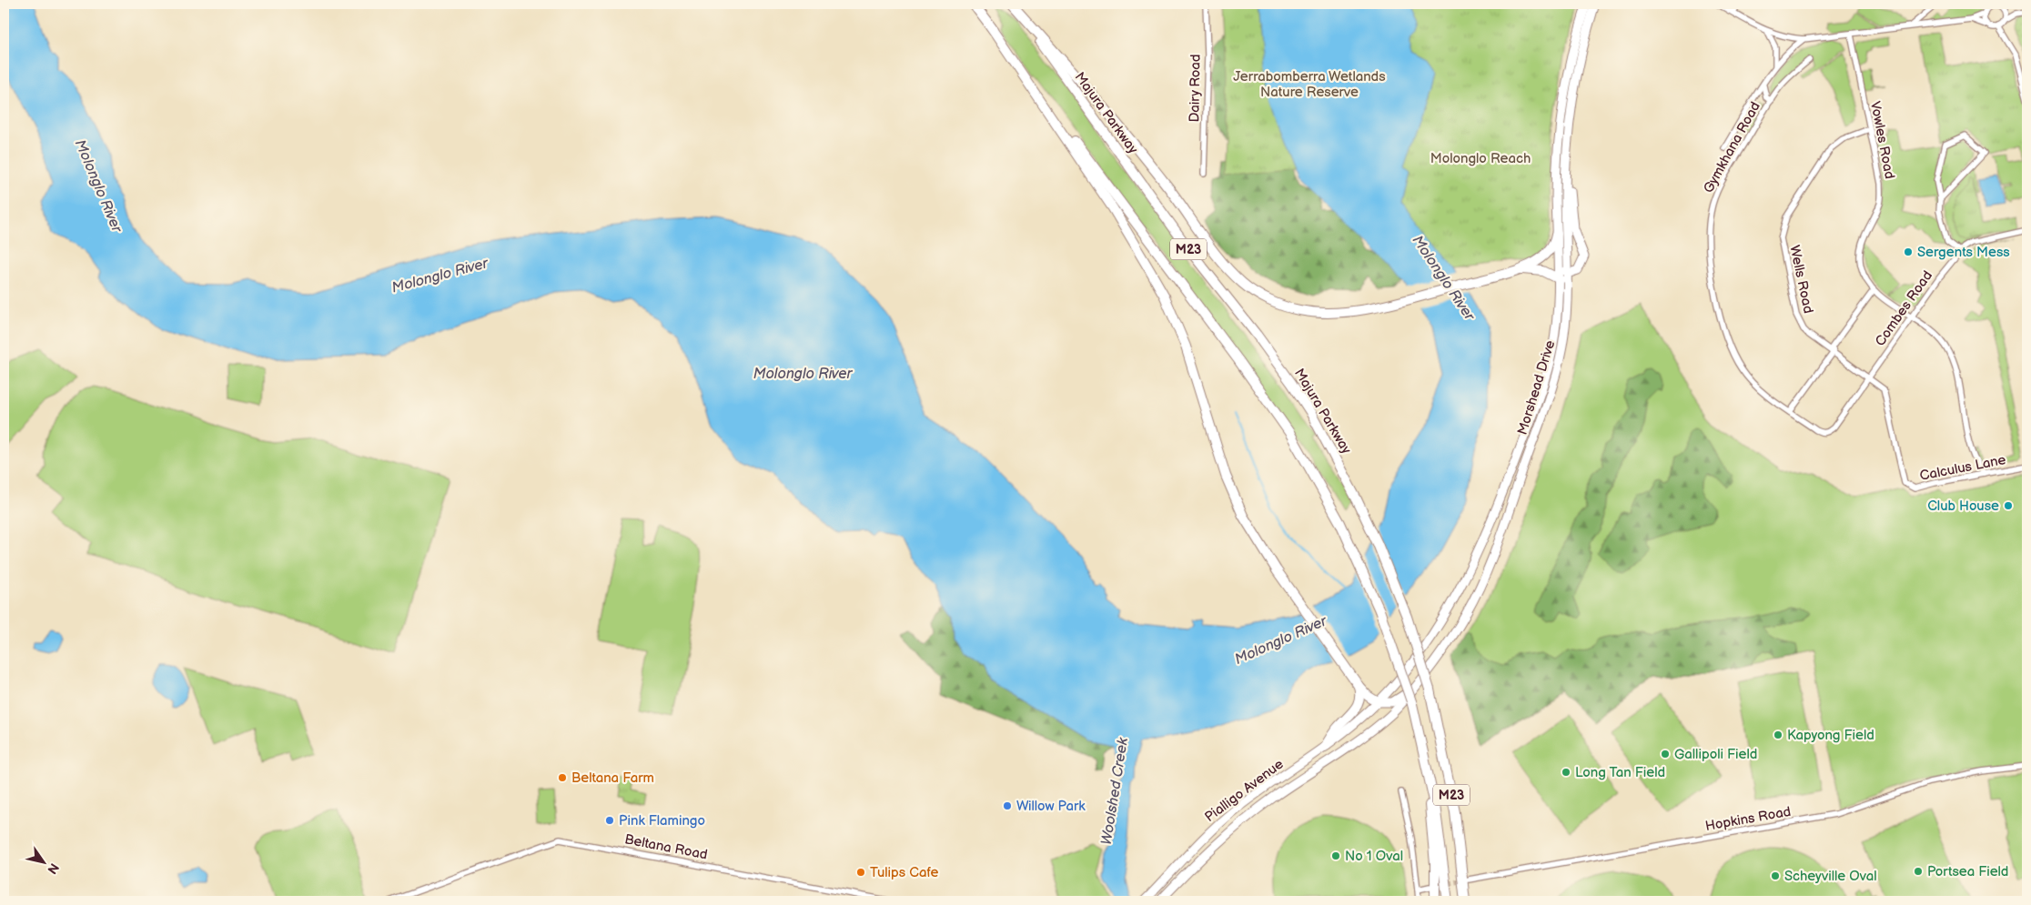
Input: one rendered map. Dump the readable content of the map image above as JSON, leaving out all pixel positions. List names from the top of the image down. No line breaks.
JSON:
{"streets":{"highway":["Majura Parkway","M23"],"main road":["Morshead Drive","Pialligo Avenue"],"street":["Dairy Road","Vowles Road","Gymkhana Road","Wells Road","Combes Road","Calculus Lane","Hopkins Road","Beltana Road"]},"crossings":[["Vowles Road","Wells Road"],["Vowles Road","Combes Road"],["Vowles Road","Calculus Lane"],["Gymkhana Road","Combes Road"],["Wells Road","Combes Road"],["Wells Road","Calculus Lane"],["Morshead Drive","Pialligo Avenue"]],"water":["Molonglo River","Woolshed Creek"],"parks":["Jerrabomberra Wetlands Nature Reserve","Molonglo Reach"],"places":["Sergents Mess","Club House","Kapyong Field","Gallipoli Field","Long Tan Field","Beltana Farm","Willow Park","Pink Flamingo","No 1 Oval","Portsea Field","Tulips Cafe","Scheyville Oval"],"north":"bottom right"}
